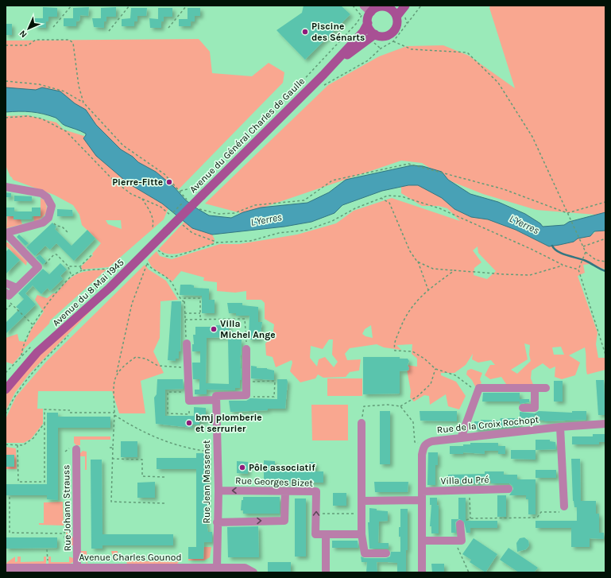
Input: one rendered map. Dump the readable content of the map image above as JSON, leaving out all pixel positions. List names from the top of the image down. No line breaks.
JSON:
{"streets":{"main road":["Avenue du Général Charles de Gaulle","Avenue du 8 Mai 1945"],"street":["Rue de la Croix Rochopt","Villa du Pré","Rue Jean Massenet","Rue Georges Bizet","Rue Johann Strauss","Avenue Charles Gounod"]},"crossings":[["Avenue du Général Charles de Gaulle","Avenue du 8 Mai 1945"],["Rue Jean Massenet","Rue Georges Bizet"],["Rue Jean Massenet","Avenue Charles Gounod"],["Rue Johann Strauss","Avenue Charles Gounod"]],"water":["L'Yerres"],"places":["Piscine des Sénarts","Pierre-Fitte","Villa Michel Ange","bmj plomberie et serrurier","Pôle associatif"],"north":"bottom left"}
